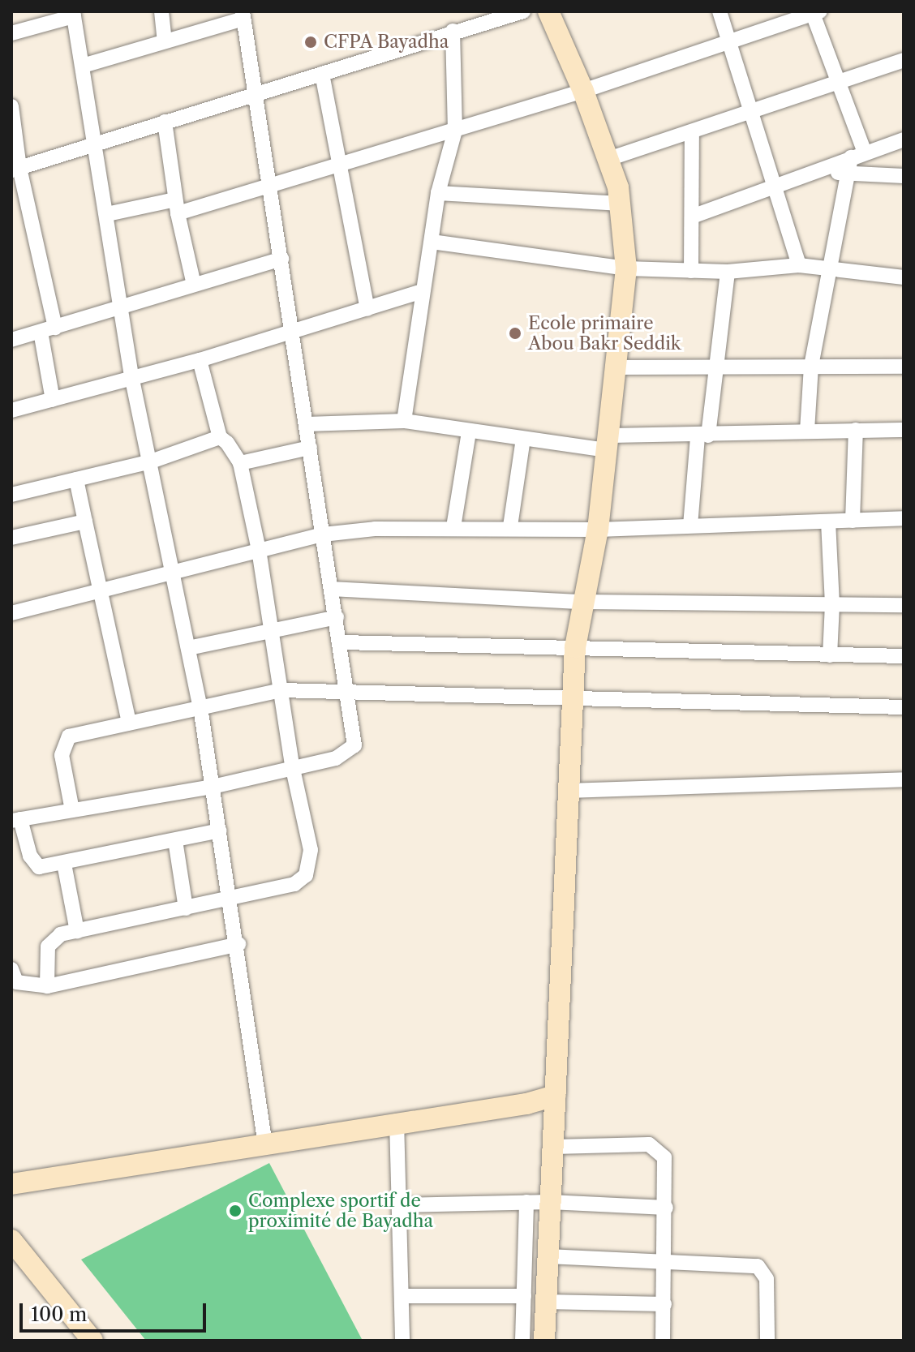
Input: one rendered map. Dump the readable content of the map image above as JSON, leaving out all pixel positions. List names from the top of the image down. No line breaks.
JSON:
{"places":["CFPA Bayadha","Ecole primaire Abou Bakr Seddik","Complexe sportif de proximité de Bayadha"],"scale_bar":"100 m"}
